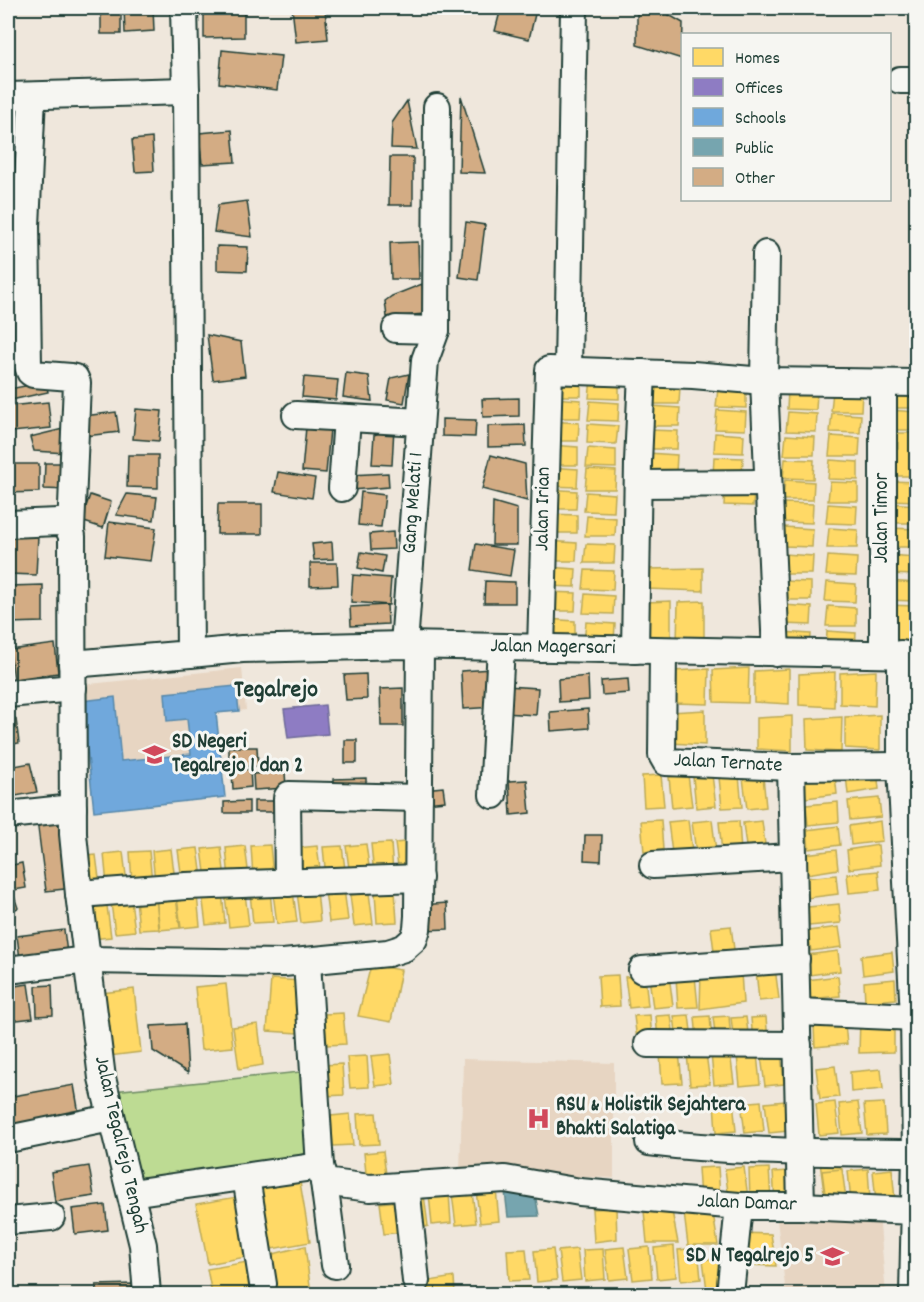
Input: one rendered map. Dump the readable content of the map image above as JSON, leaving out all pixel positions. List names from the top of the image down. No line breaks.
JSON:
{"streets":{"street":["Gang Melati 1","Jalan Irian","Jalan Timor","Jalan Magersari","Jalan Ternate","Jalan Tegalrejo Tengah","Jalan Damar"]},"crossings":[["Gang Melati 1","Jalan Magersari"],["Gang Melati 1","Jalan Tegalrejo Tengah"],["Jalan Irian","Jalan Magersari"],["Jalan Timor","Jalan Magersari"],["Jalan Timor","Jalan Ternate"],["Jalan Timor","Jalan Damar"],["Jalan Magersari","Jalan Ternate"],["Jalan Magersari","Jalan Tegalrejo Tengah"],["Jalan Tegalrejo Tengah","Jalan Damar"]],"districts":["Tegalrejo"],"places":{"school or university":["SD Negeri Tegalrejo 1 dan 2","SD N Tegalrejo 5"],"hospital":["RSU & Holistik Sejahtera Bhakti Salatiga"]},"legend":["Homes","Offices","Schools","Public","Other"]}
